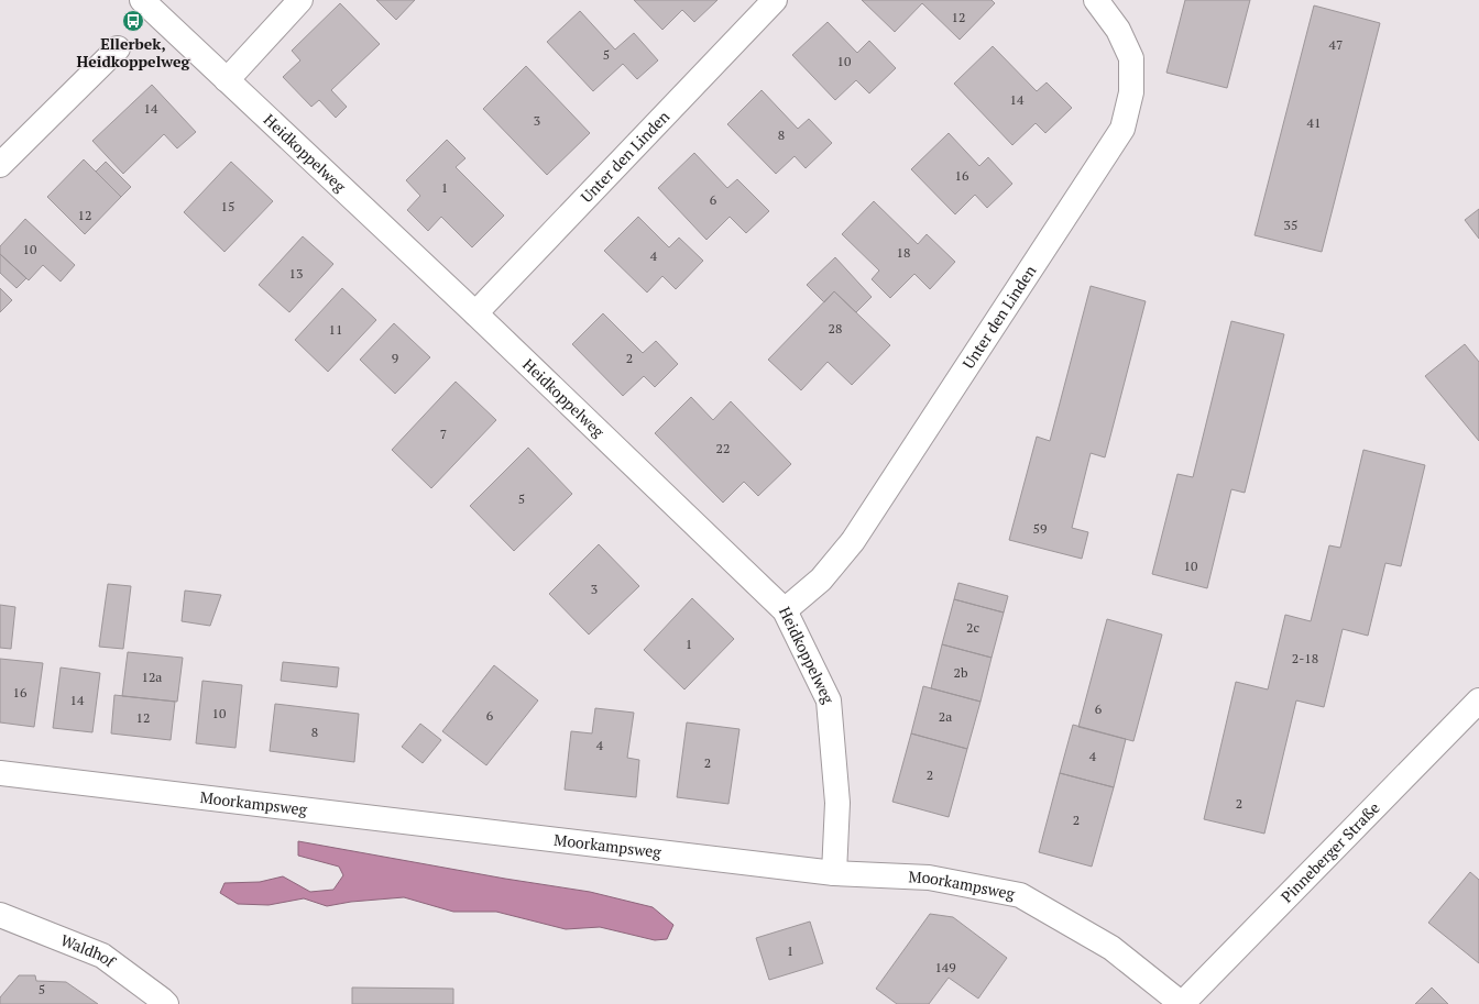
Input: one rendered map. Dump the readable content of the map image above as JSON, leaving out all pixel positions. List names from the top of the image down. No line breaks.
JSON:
{"streets":{"street":["Heidkoppelweg","Unter den Linden","Moorkampsweg","Pinneberger Straße","Waldhof"]},"crossings":[["Heidkoppelweg","Unter den Linden"],["Heidkoppelweg","Moorkampsweg"],["Moorkampsweg","Pinneberger Straße"]],"places":{"bus stop":["Ellerbek, Heidkoppelweg"]},"house_numbers":["12","47","5","10","14","14","3","41","8","16","1","6","15","12","35","10","18","4","13","28","11","9","2","7","22","5","59","10","3","2c","1","2-18","2b","12a","16","14","6","10","6","2a","12","8","4","4","2","2","2","2","1","149","5"]}
